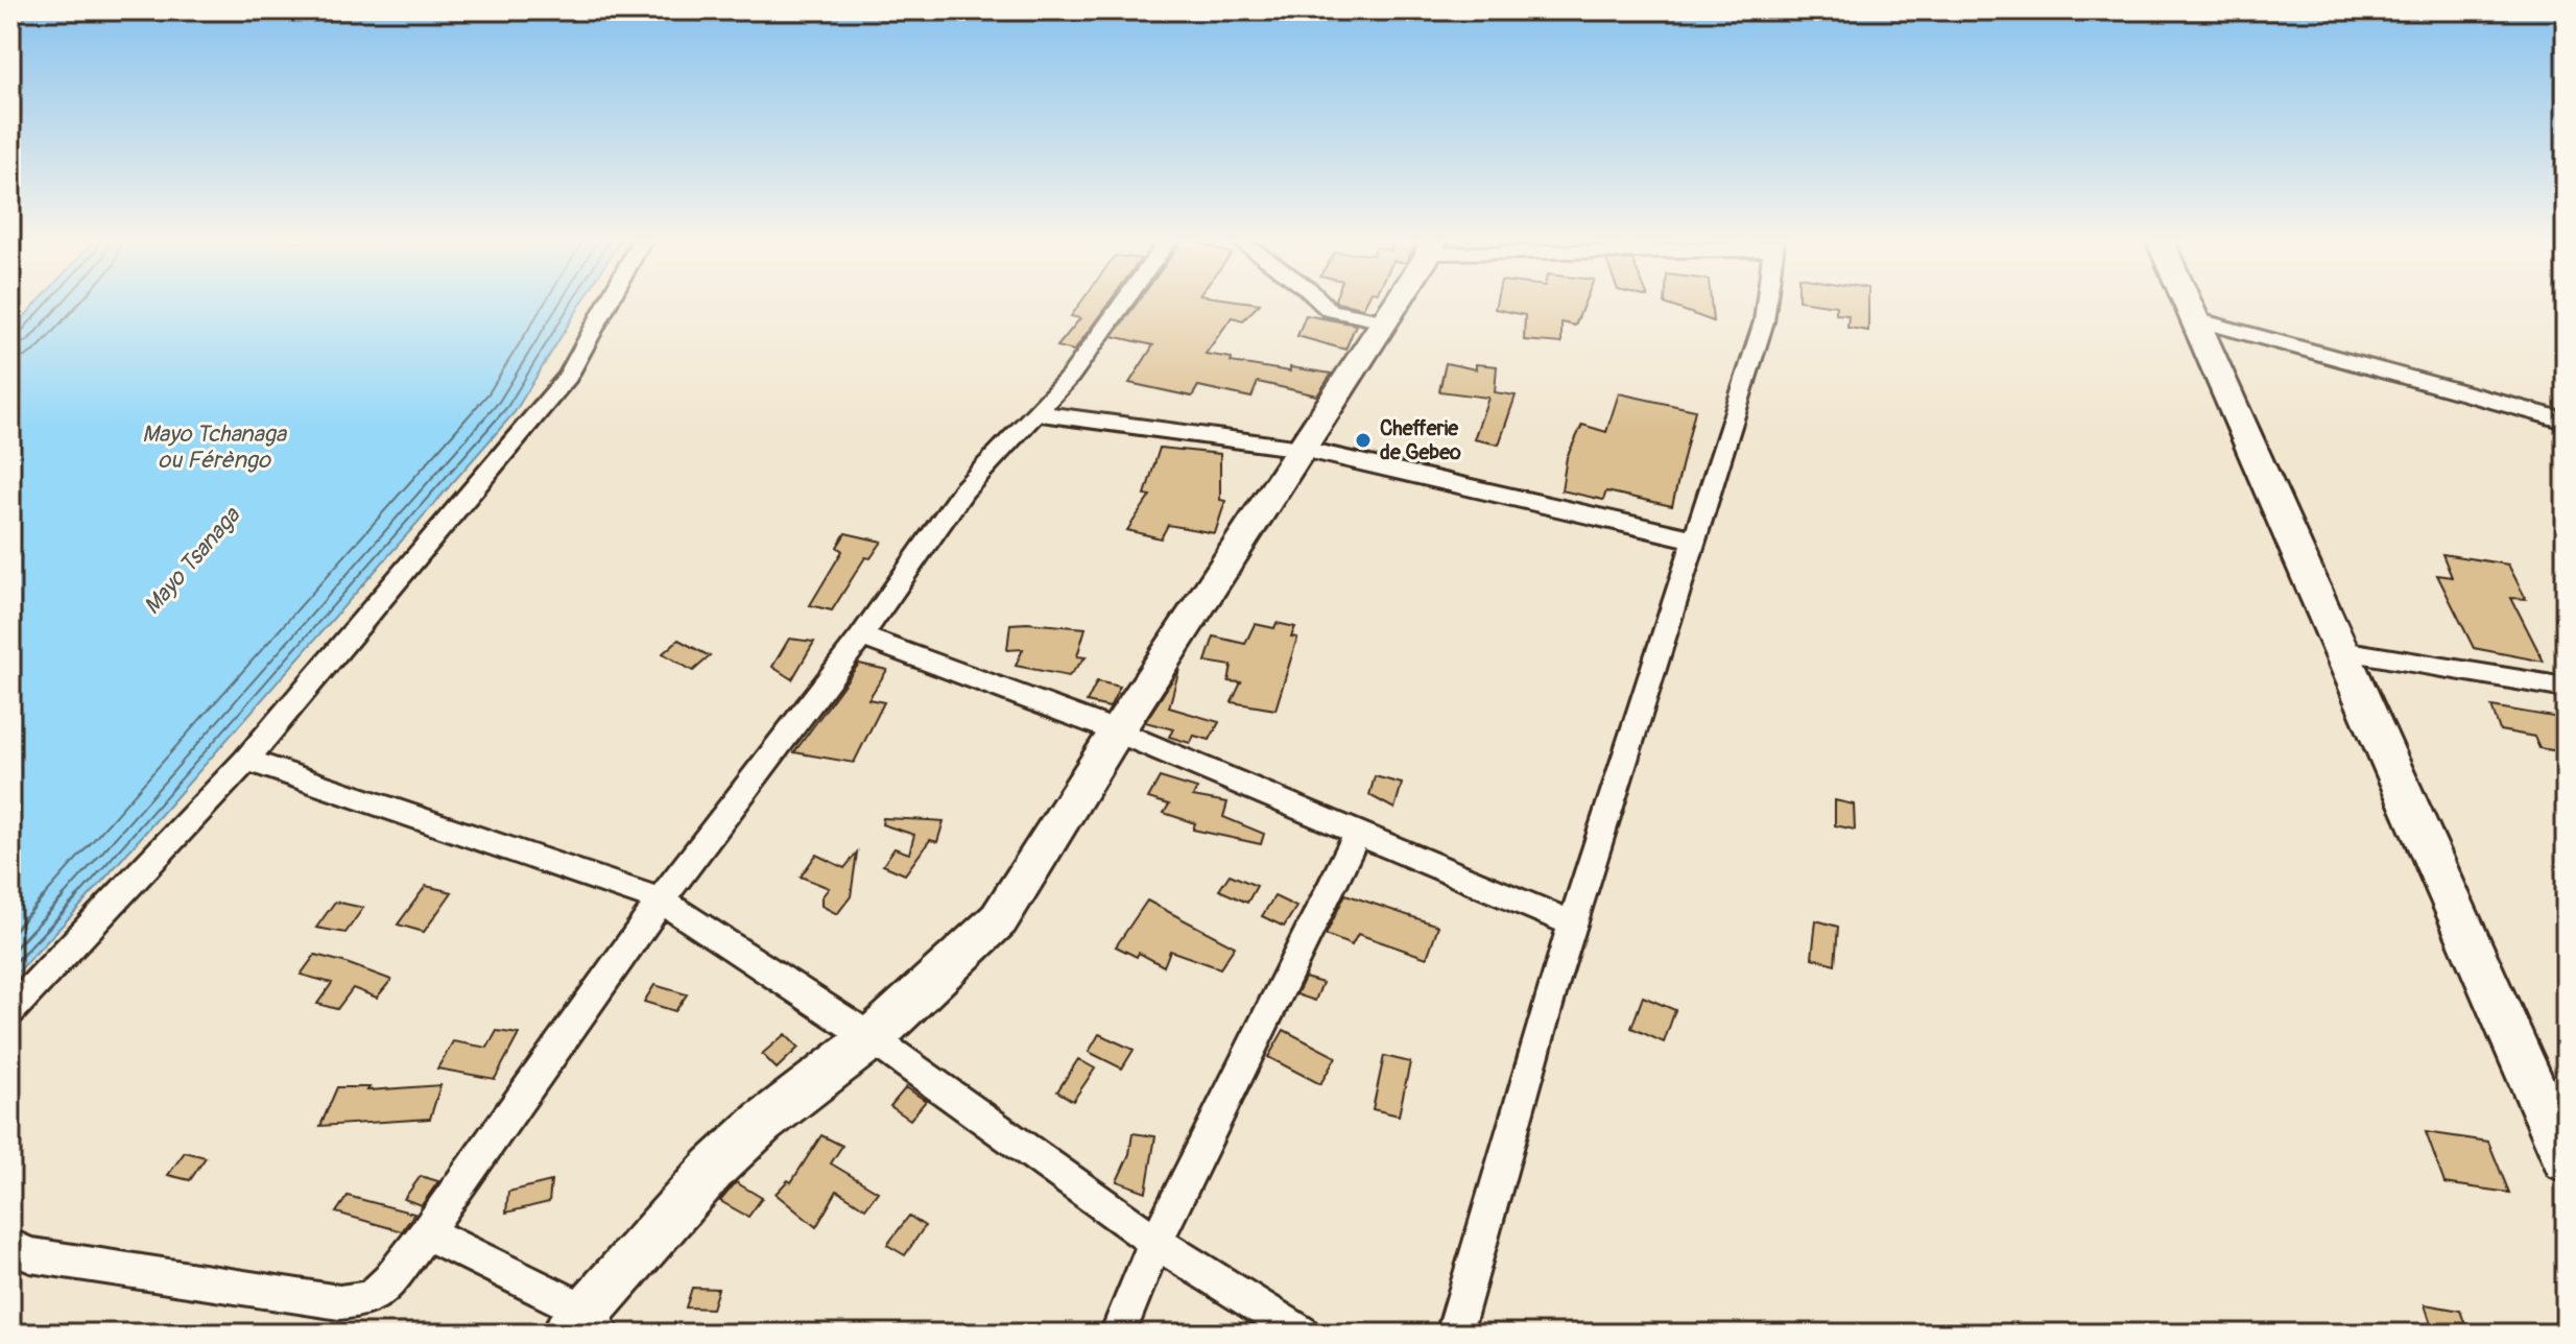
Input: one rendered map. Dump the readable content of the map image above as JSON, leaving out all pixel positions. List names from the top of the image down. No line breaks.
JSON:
{"water":["Mayo Tchanaga ou Férèngo","Mayo Tsanaga"],"places":["Chefferie de Gebeo"]}
